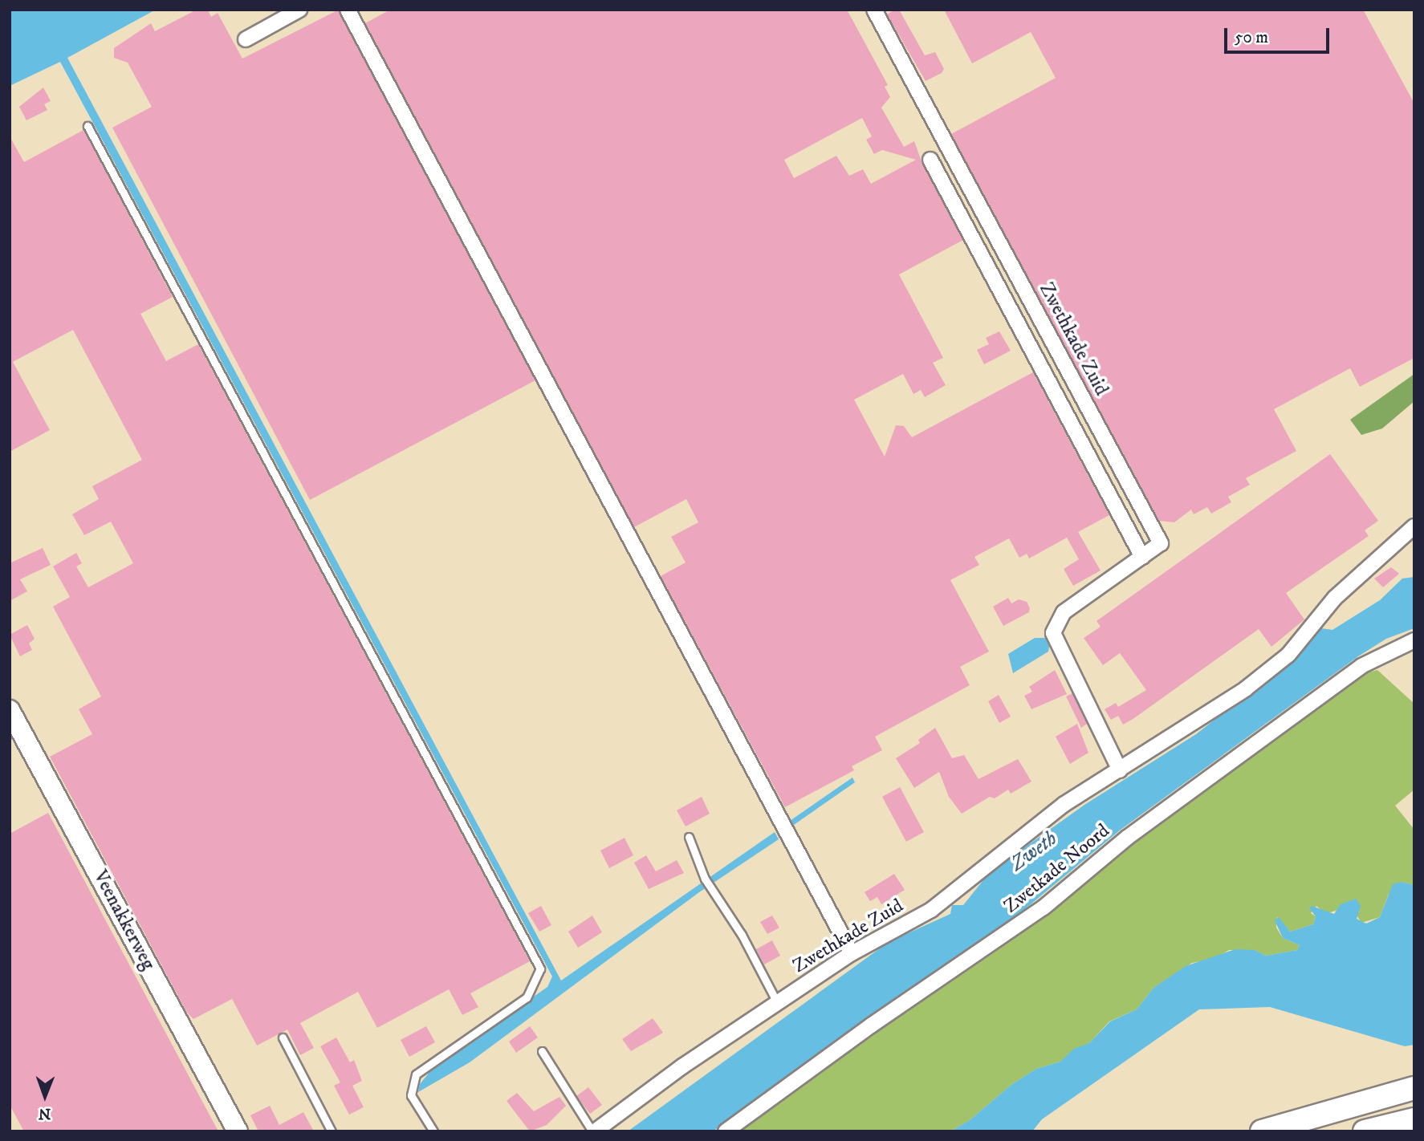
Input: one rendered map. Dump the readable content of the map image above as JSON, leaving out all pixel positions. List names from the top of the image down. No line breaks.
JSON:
{"streets":{"street":["Zwethkade Zuid","Zwetkade Noord","Veenakkerweg"]},"water":["Zweth"],"scale_bar":"50 m","north":"bottom"}
